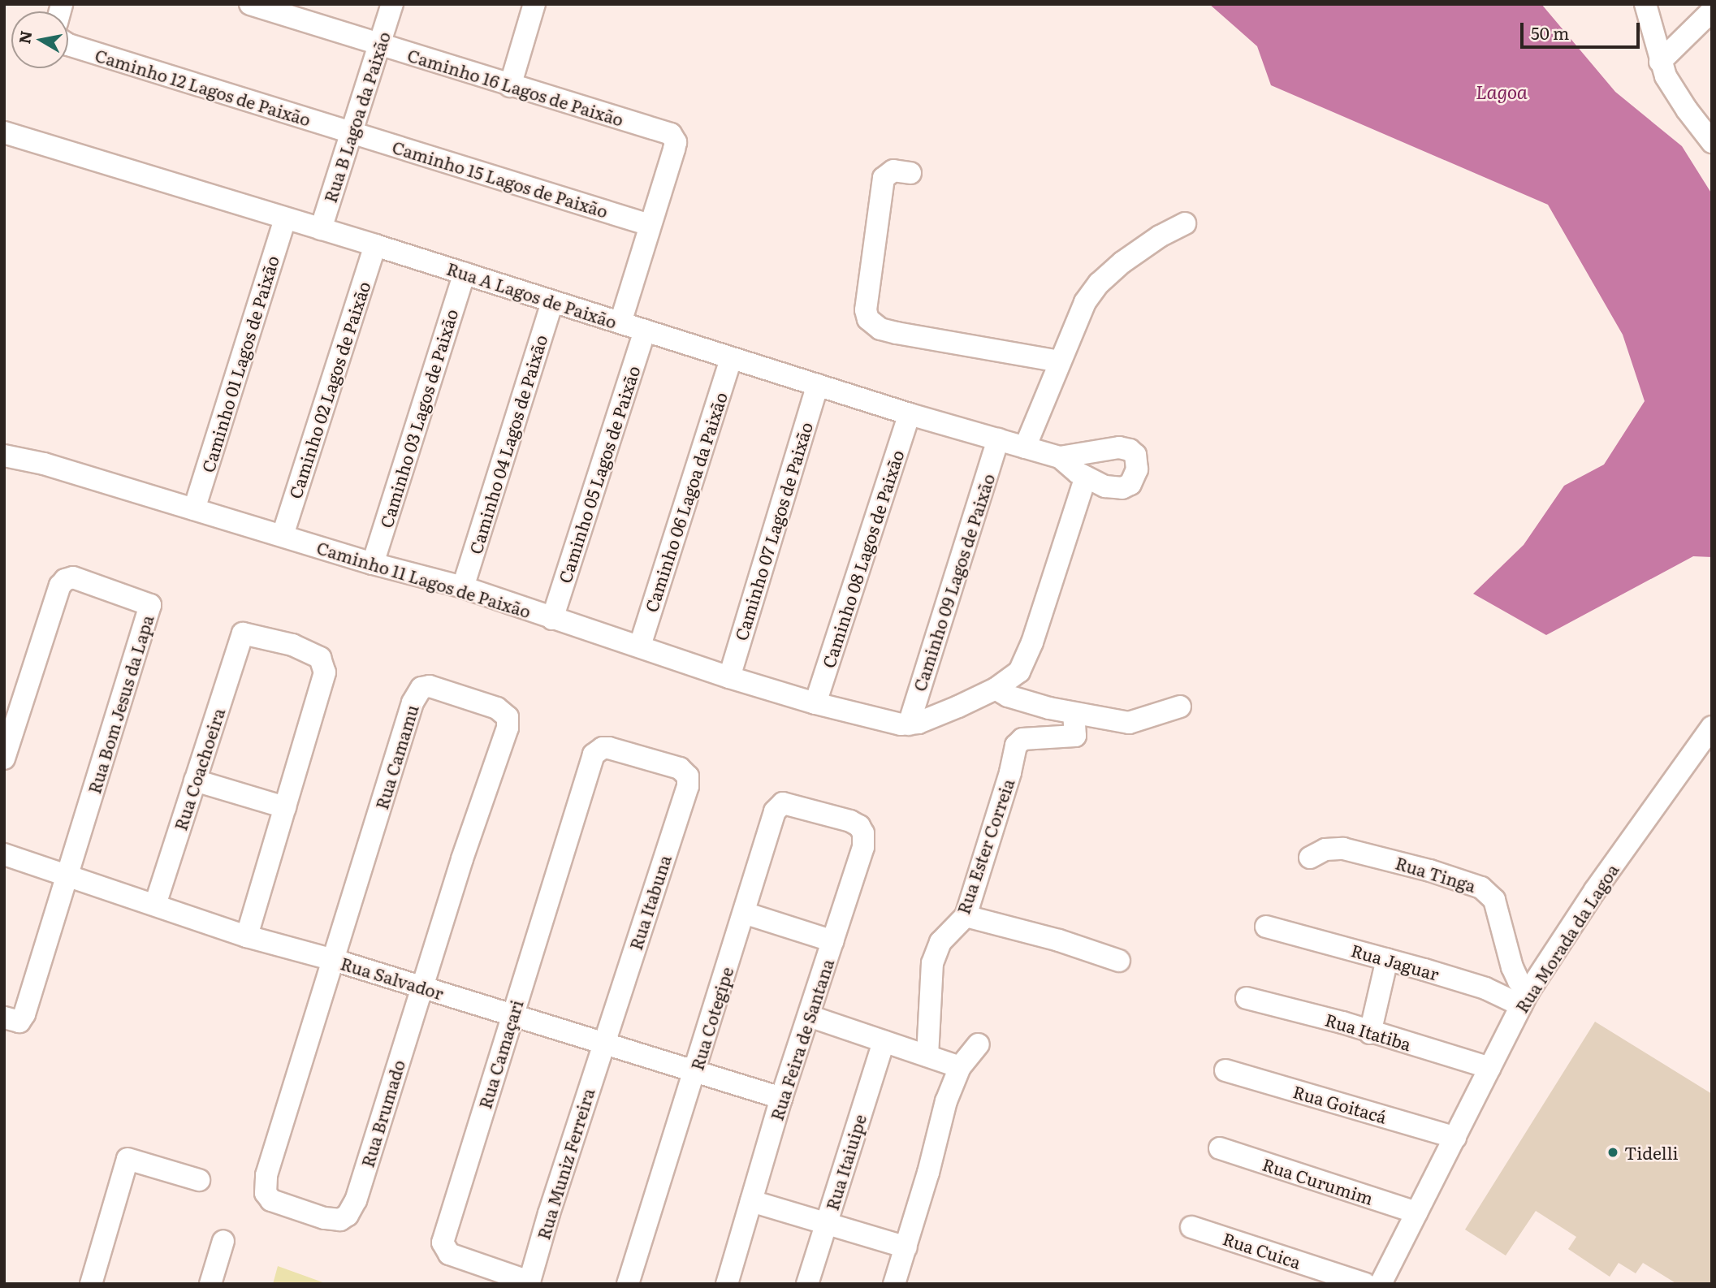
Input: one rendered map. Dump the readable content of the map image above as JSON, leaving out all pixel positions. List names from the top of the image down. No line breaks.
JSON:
{"streets":{"street":["Caminho 12 Lagos de Paixão","Caminho 16 Lagos de Paixão","Rua B Lagoa da Paixão","Caminho 15 Lagos de Paixão","Rua A Lagos de Paixão","Caminho 01 Lagos de Paixão","Caminho 02 Lagos de Paixão","Caminho 03 Lagos de Paixão","Caminho 04 Lagos de Paixão","Caminho 05 Lagos de Paixão","Caminho 06 Lagoa da Paixão","Caminho 07 Lagos de Paixão","Caminho 08 Lagos de Paixão","Caminho 11 Lagos de Paixão","Caminho 09 Lagos de Paixão","Rua Bom Jesus da Lapa","Rua Camamu","Rua Coachoeira","Rua Ester Correia","Rua Tinga","Rua Itabuna","Rua Morada da Lagoa","Rua Jaguar","Rua Salvador","Rua Cotegipe","Rua Itatiba","Rua Feira de Santana","Rua Camaçari","Rua Goitacá","Rua Brumado","Rua Itaiuipe","Rua Muniz Ferreira","Rua Curumim","Rua Cuica"]},"crossings":[["Caminho 12 Lagos de Paixão","Rua B Lagoa da Paixão"],["Caminho 12 Lagos de Paixão","Caminho 15 Lagos de Paixão"],["Caminho 16 Lagos de Paixão","Rua B Lagoa da Paixão"],["Caminho 16 Lagos de Paixão","Caminho 15 Lagos de Paixão"],["Caminho 16 Lagos de Paixão","Rua A Lagos de Paixão"],["Rua B Lagoa da Paixão","Caminho 15 Lagos de Paixão"],["Rua B Lagoa da Paixão","Rua A Lagos de Paixão"],["Rua A Lagos de Paixão","Caminho 01 Lagos de Paixão"],["Rua A Lagos de Paixão","Caminho 02 Lagos de Paixão"],["Rua A Lagos de Paixão","Caminho 03 Lagos de Paixão"],["Rua A Lagos de Paixão","Caminho 04 Lagos de Paixão"],["Rua A Lagos de Paixão","Caminho 05 Lagos de Paixão"],["Rua A Lagos de Paixão","Caminho 06 Lagoa da Paixão"],["Rua A Lagos de Paixão","Caminho 07 Lagos de Paixão"],["Rua A Lagos de Paixão","Caminho 08 Lagos de Paixão"],["Rua A Lagos de Paixão","Caminho 09 Lagos de Paixão"],["Caminho 01 Lagos de Paixão","Caminho 11 Lagos de Paixão"],["Caminho 02 Lagos de Paixão","Caminho 11 Lagos de Paixão"],["Caminho 03 Lagos de Paixão","Caminho 11 Lagos de Paixão"],["Caminho 04 Lagos de Paixão","Caminho 11 Lagos de Paixão"],["Caminho 05 Lagos de Paixão","Caminho 11 Lagos de Paixão"],["Caminho 06 Lagoa da Paixão","Caminho 11 Lagos de Paixão"],["Caminho 07 Lagos de Paixão","Caminho 11 Lagos de Paixão"],["Caminho 08 Lagos de Paixão","Caminho 11 Lagos de Paixão"],["Caminho 11 Lagos de Paixão","Caminho 09 Lagos de Paixão"],["Rua Bom Jesus da Lapa","Rua Salvador"],["Rua Camamu","Rua Salvador"],["Rua Camamu","Rua Brumado"],["Rua Coachoeira","Rua Salvador"],["Rua Tinga","Rua Morada da Lagoa"],["Rua Tinga","Rua Jaguar"],["Rua Itabuna","Rua Salvador"],["Rua Itabuna","Rua Camaçari"],["Rua Itabuna","Rua Muniz Ferreira"],["Rua Morada da Lagoa","Rua Jaguar"],["Rua Morada da Lagoa","Rua Itatiba"],["Rua Morada da Lagoa","Rua Goitacá"],["Rua Morada da Lagoa","Rua Curumim"],["Rua Salvador","Rua Cotegipe"],["Rua Salvador","Rua Feira de Santana"],["Rua Salvador","Rua Camaçari"],["Rua Salvador","Rua Brumado"],["Rua Salvador","Rua Muniz Ferreira"],["Rua Cotegipe","Rua Feira de Santana"],["Rua Camaçari","Rua Muniz Ferreira"]],"water":["Lagoa"],"places":["Tidelli"],"scale_bar":"50 m","north":"left"}
